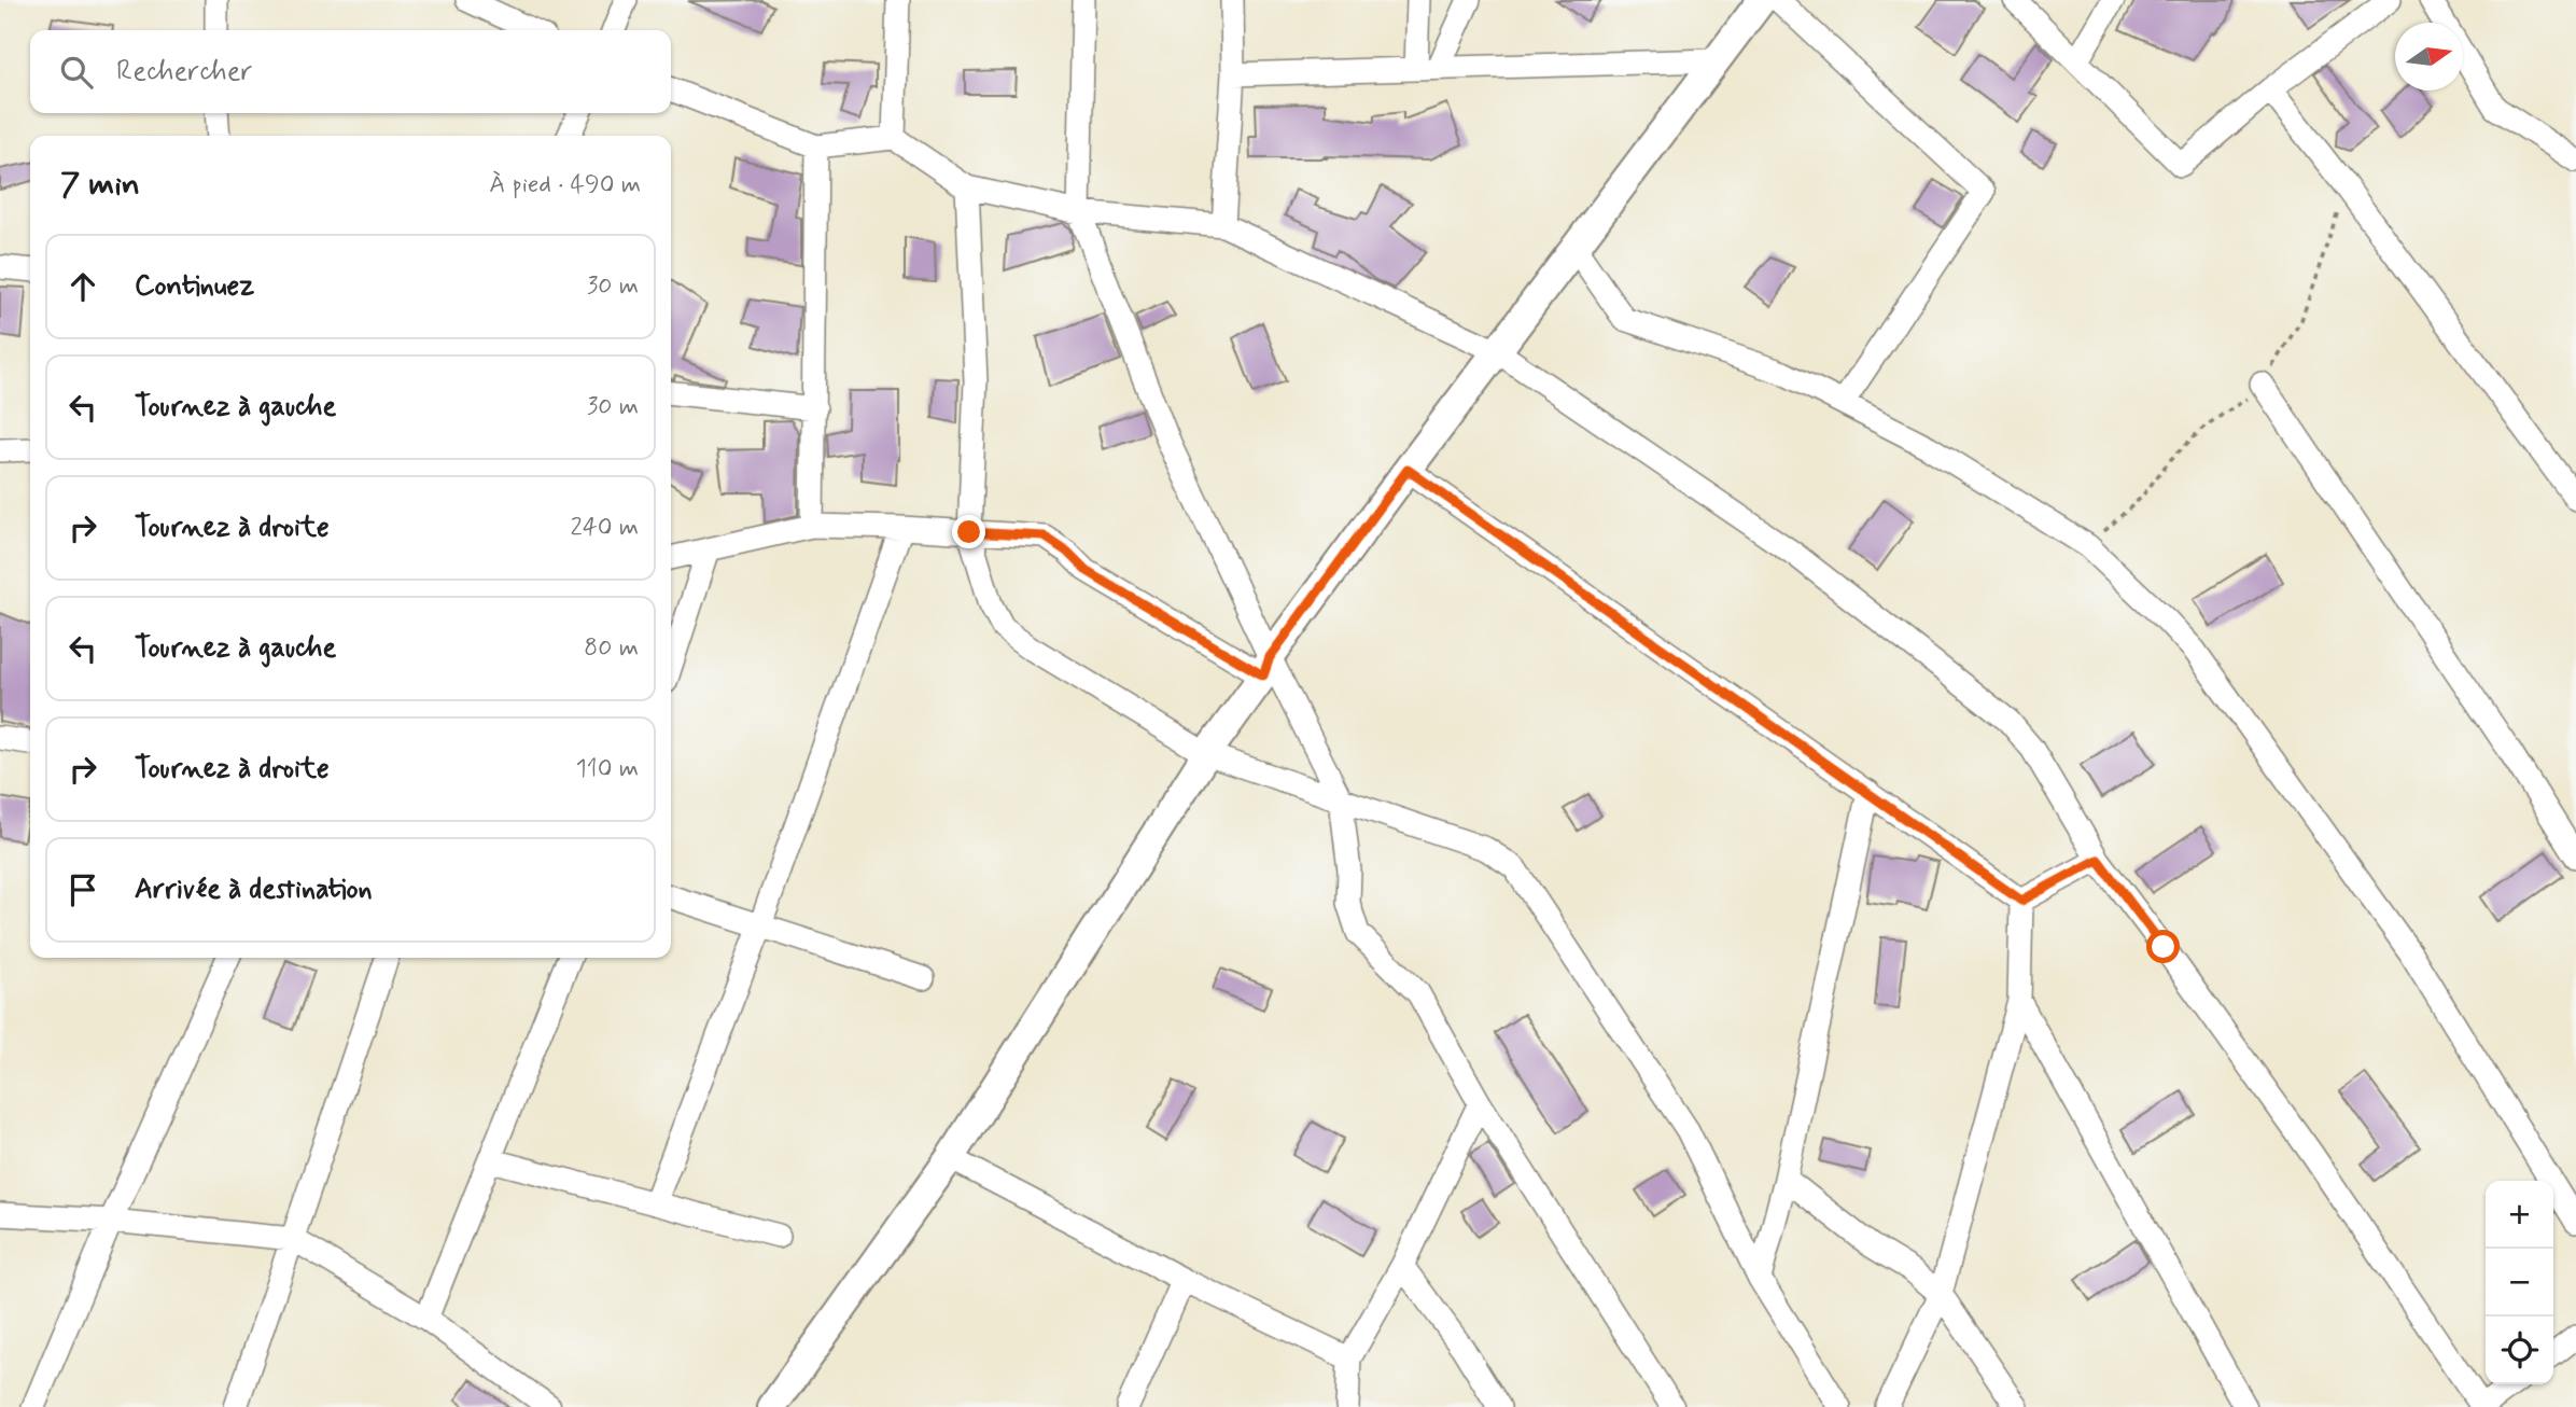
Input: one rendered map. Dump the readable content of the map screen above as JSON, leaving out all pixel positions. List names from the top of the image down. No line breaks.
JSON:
{"north":"right","page":{"search":"Rechercher","heading":["7 min","À pied · 490 m"],"list":[["Continuez","30 m"],["Tournez à gauche","30 m"],["Tournez à droite","240 m"],["Tournez à gauche","80 m"],["Tournez à droite","110 m"],"Arrivée à destination"],"map_buttons":["+","−"]}}
